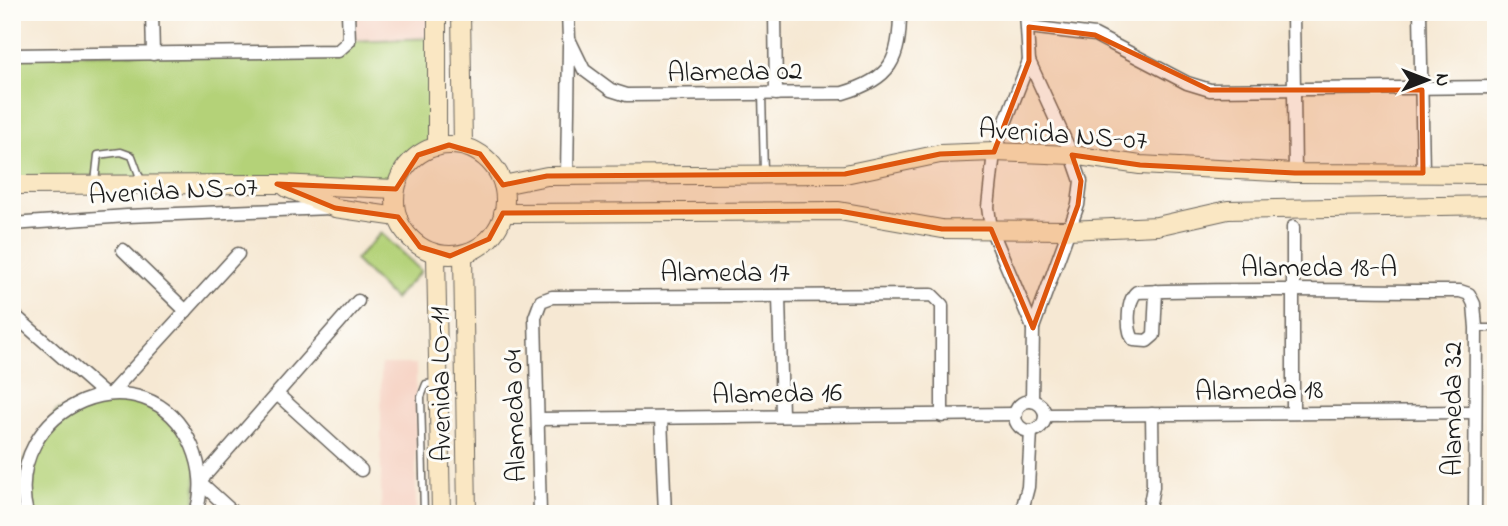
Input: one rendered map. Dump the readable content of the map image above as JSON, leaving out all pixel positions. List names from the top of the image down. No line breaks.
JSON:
{"streets":{"street":["Alameda 02","Avenida NS-07","Alameda 18-A","Alameda 17","Avenida LO-11","Alameda 18","Alameda 16","Alameda 32","Alameda 04"]},"crossings":[["Avenida NS-07","Avenida LO-11"],["Alameda 18-A","Alameda 32"],["Alameda 17","Alameda 16"],["Alameda 17","Alameda 04"],["Alameda 18","Alameda 16"],["Alameda 18","Alameda 32"],["Alameda 16","Alameda 04"]],"north":"right"}
